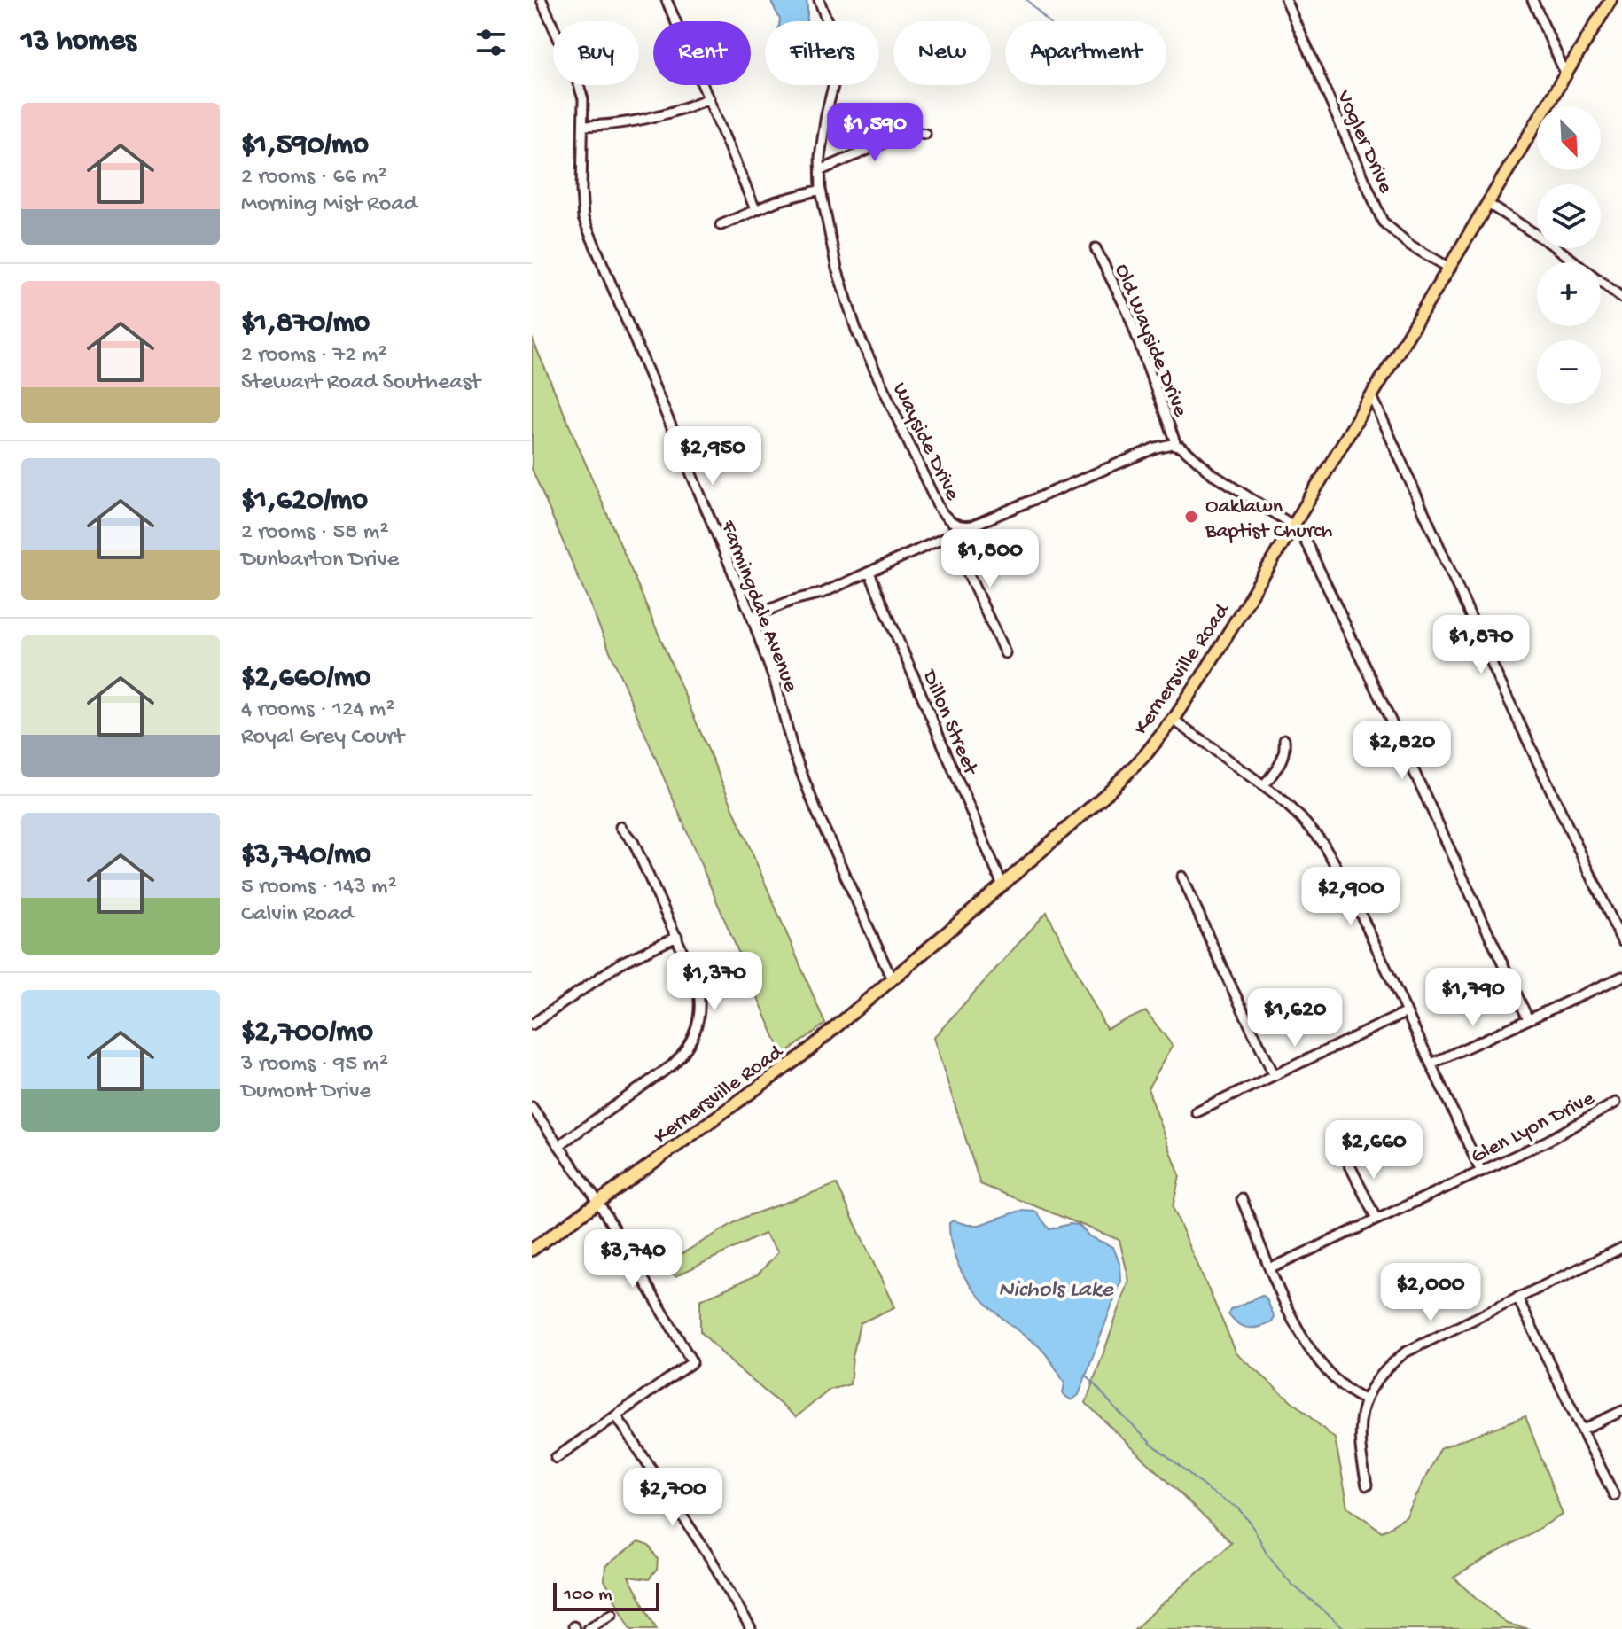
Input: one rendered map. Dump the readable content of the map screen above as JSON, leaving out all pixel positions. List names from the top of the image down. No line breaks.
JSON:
{"streets":{"main road":["Kernersville Road"],"street":["Vogler Drive","Old Wayside Drive","Wayside Drive","Farmingdale Avenue","Dillon Street","Glen Lyon Drive"]},"crossings":[["Vogler Drive","Kernersville Road"],["Old Wayside Drive","Wayside Drive"],["Farmingdale Avenue","Kernersville Road"],["Kernersville Road","Dillon Street"]],"water":["Nichols Lake"],"places":["Oaklawn Baptist Church"],"scale_bar":"100 m","north":"bottom right","page":{"heading":"13 homes","chip":["Buy","Rent","Filters","New","Apartment"],"list":[{"name":"$1,590/mo","note":"2 rooms · 66 m² · Morning Mist Road"},{"name":"$1,870/mo","note":"2 rooms · 72 m² · Stewart Road Southeast"},{"name":"$1,620/mo","note":"2 rooms · 58 m² · Dunbarton Drive"},{"name":"$2,660/mo","note":"4 rooms · 124 m² · Royal Grey Court"},{"name":"$3,740/mo","note":"5 rooms · 143 m² · Calvin Road"},{"name":"$2,700/mo","note":"3 rooms · 95 m² · Dumont Drive"}],"price":["$1,590","$2,950","$1,800","$1,870","$2,820","$2,900","$1,370","$1,790","$1,620","$2,660","$3,740","$2,000","$2,700"],"map_buttons":["+","−"],"scale":"100 m"}}
